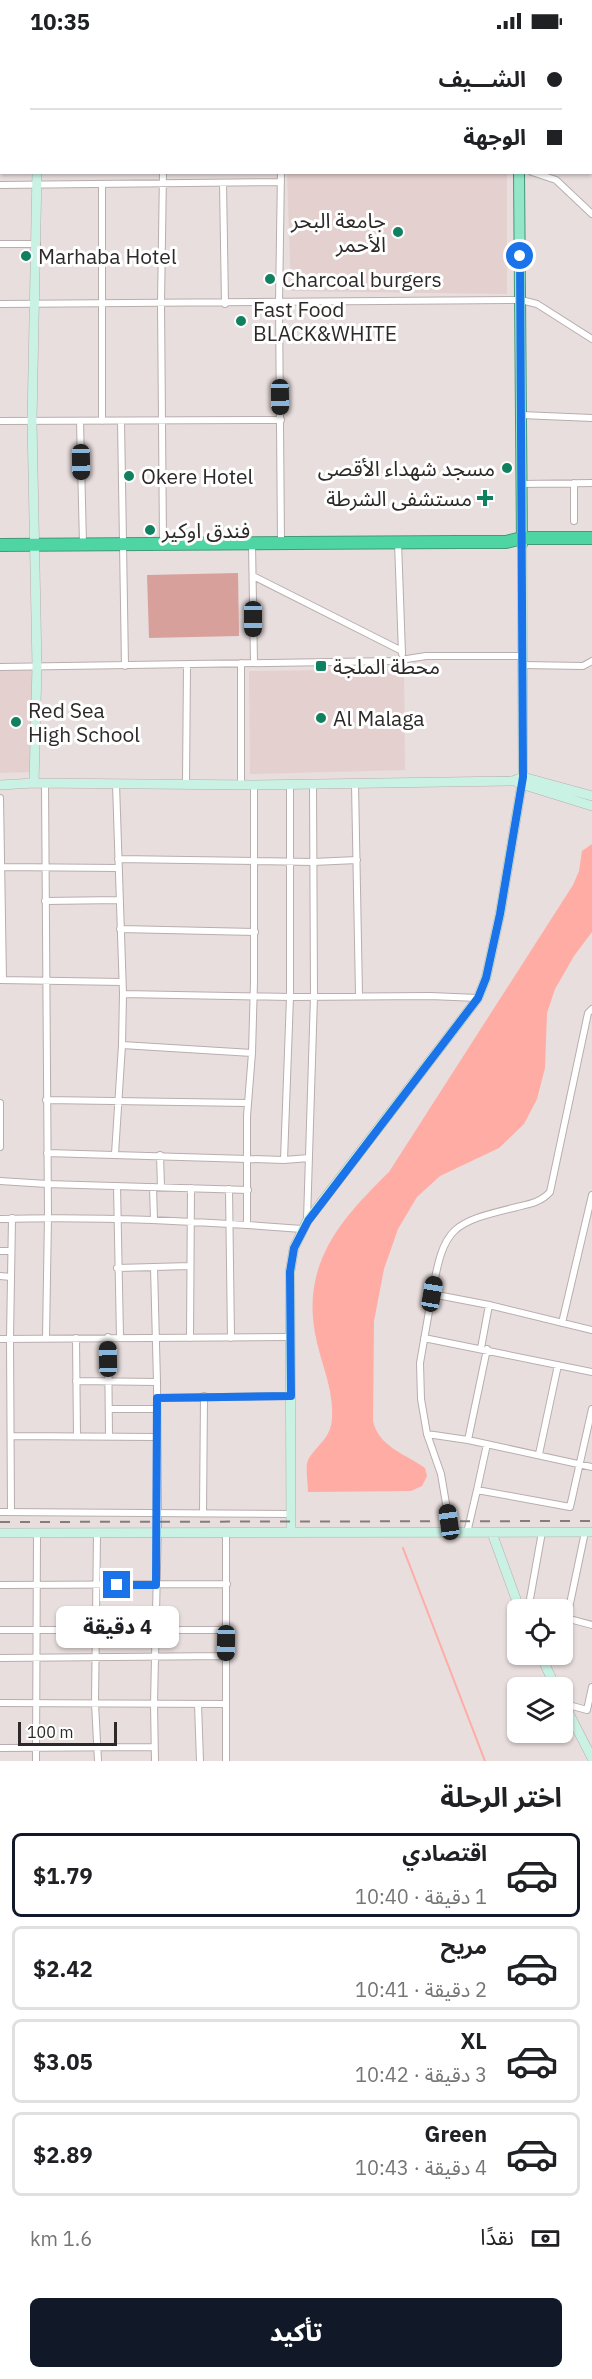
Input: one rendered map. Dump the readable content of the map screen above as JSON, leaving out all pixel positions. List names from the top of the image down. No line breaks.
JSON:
{"places":{"other":["جامعة البحر الأحمر","Marhaba Hotel","Charcoal burgers","Fast Food BLACK&WHITE","مسجد شهداء الأقصى","Okere Hotel","فندق اوكير","Al Malaga","Red Sea High School"],"health":["مستشفى الشرطة"],"transit":["محطة الملجة"]},"scale_bar":"100 m","page":{"status":"10:35","banner":["الشـــيف","الوجهة"],"bubble":"4 دقيقة","scale":"100 m","heading":"اختر الرحلة","list":[{"name":"اقتصادي","note":"1 دقيقة · 10:40","value":"$1.79"},{"name":"مريح","note":"2 دقيقة · 10:41","value":"$2.42"},{"name":"XL","note":"3 دقيقة · 10:42","value":"$3.05"},{"name":"Green","note":"4 دقيقة · 10:43","value":"$2.89"}],"pay":["نقدًا","1.6 km"],"buttons":"تأكيد"}}
